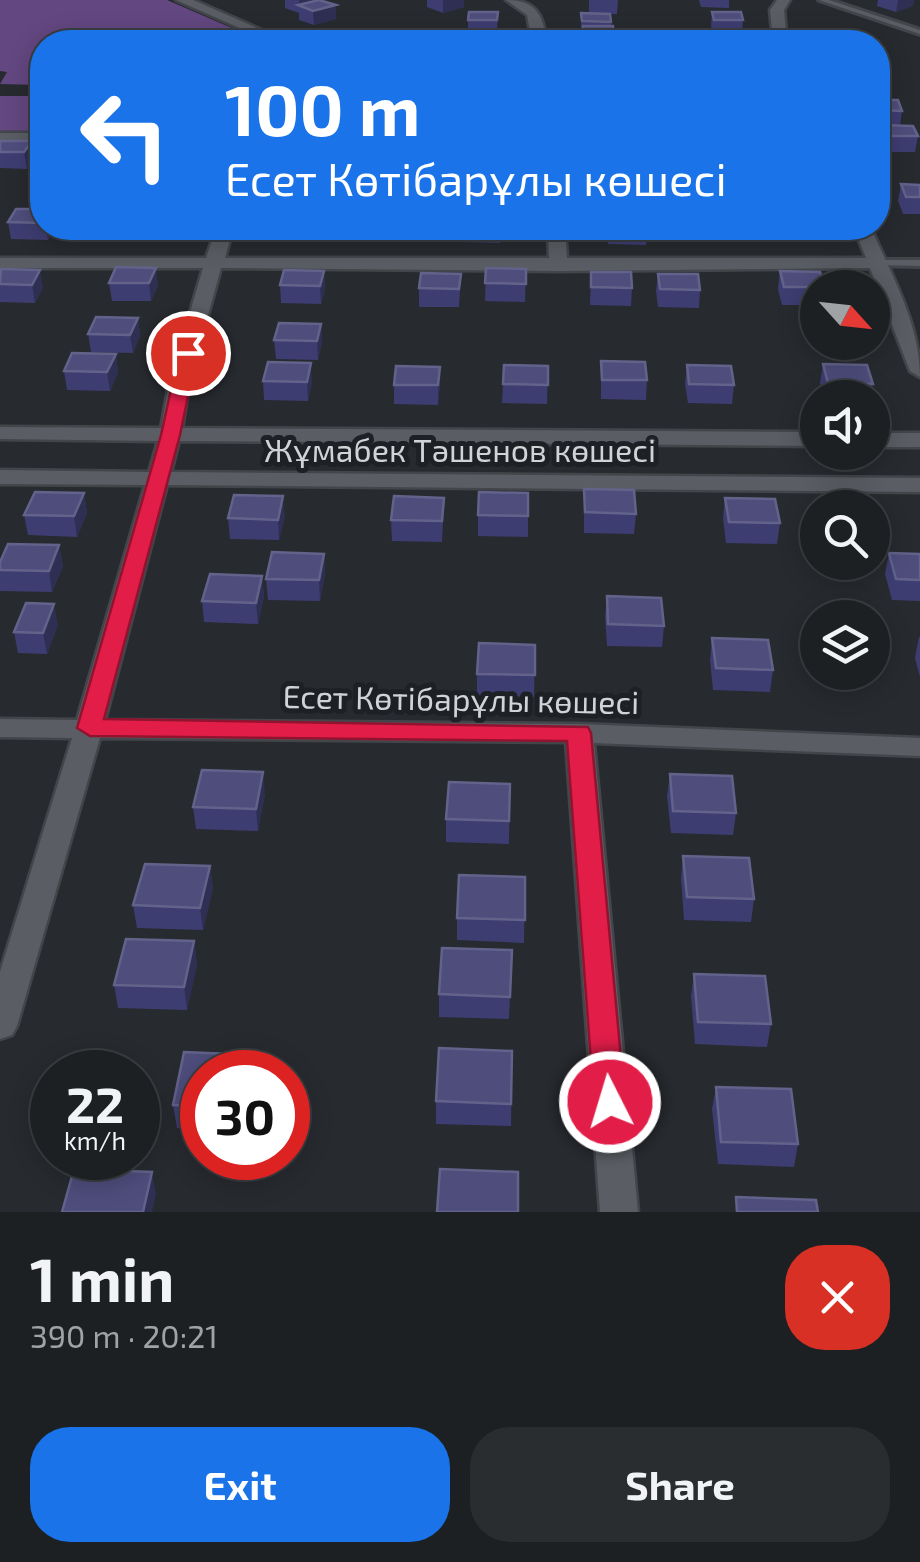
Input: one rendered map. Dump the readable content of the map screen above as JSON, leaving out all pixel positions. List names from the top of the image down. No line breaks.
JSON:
{"streets":{"street":["Жұмабек Тәшенов көшесі","Есет Көтібарұлы көшесі"]},"north":"bottom right","page":{"turn":["100 m","Есет Көтібарұлы көшесі"],"speed":"22 km/h","limit":"30","heading":["1 min","390 m · 20:21"],"buttons":["Exit","Share"]}}
